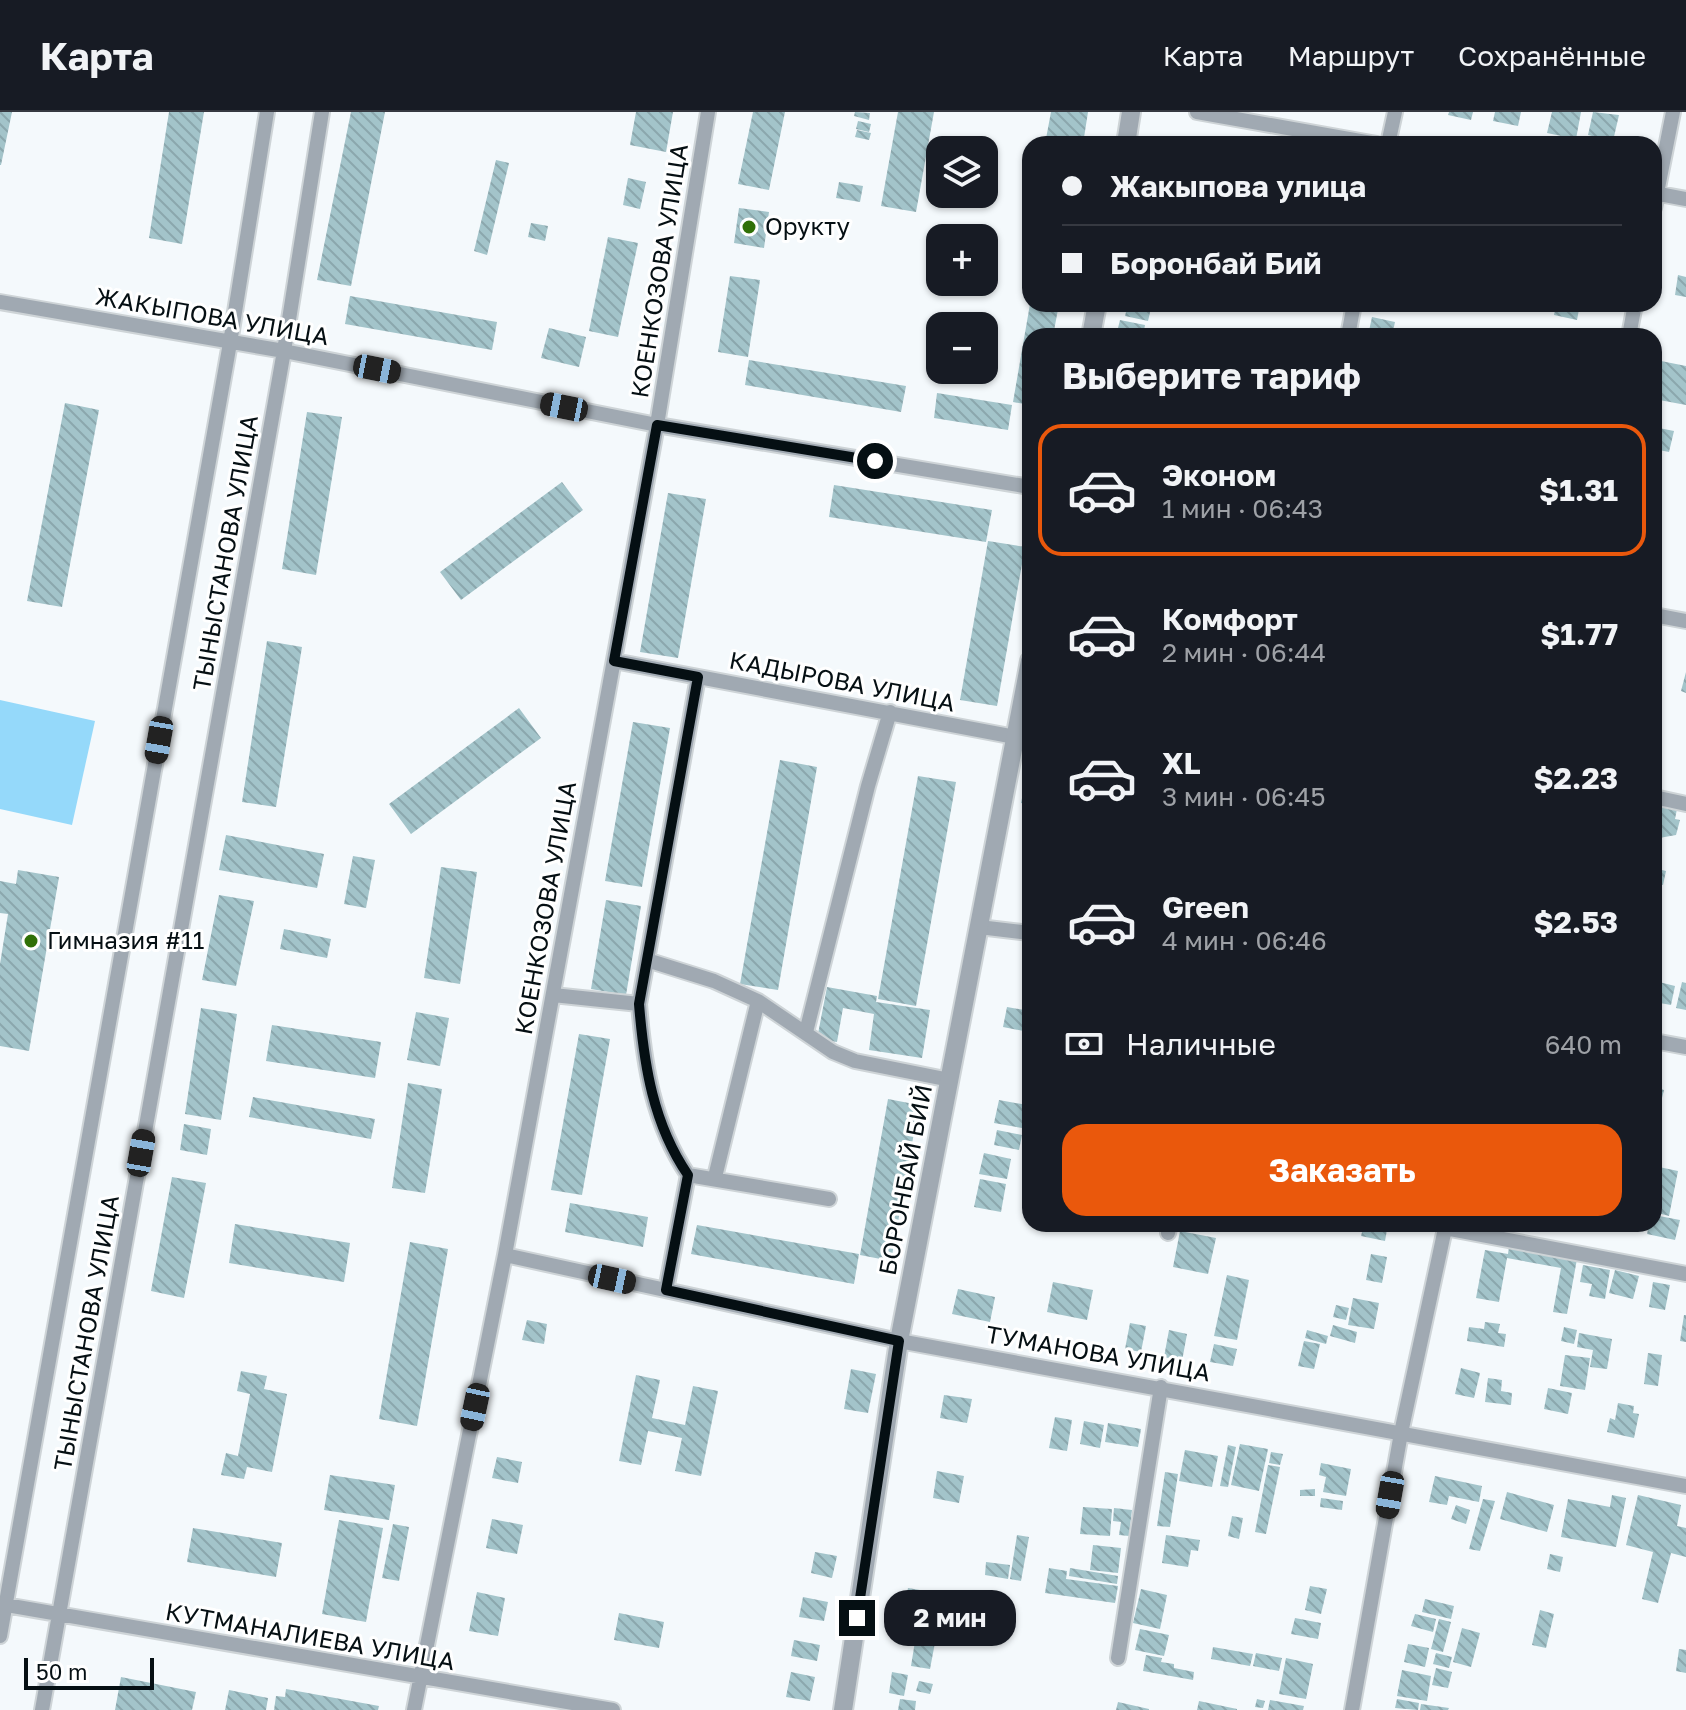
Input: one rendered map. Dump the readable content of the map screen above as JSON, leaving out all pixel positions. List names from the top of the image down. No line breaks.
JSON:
{"streets":{"street":["КОЕНКОЗОВА УЛИЦА","ЖАКЫПОВА УЛИЦА","ТЫНЫСТАНОВА УЛИЦА","КАДЫРОВА УЛИЦА","БОРОНБАЙ БИЙ","ТУМАНОВА УЛИЦА","КУТМАНАЛИЕВА УЛИЦА"]},"crossings":[["КОЕНКОЗОВА УЛИЦА","ЖАКЫПОВА УЛИЦА"],["КОЕНКОЗОВА УЛИЦА","КАДЫРОВА УЛИЦА"],["КОЕНКОЗОВА УЛИЦА","ТУМАНОВА УЛИЦА"],["КОЕНКОЗОВА УЛИЦА","КУТМАНАЛИЕВА УЛИЦА"],["ЖАКЫПОВА УЛИЦА","ТЫНЫСТАНОВА УЛИЦА"],["ТЫНЫСТАНОВА УЛИЦА","КУТМАНАЛИЕВА УЛИЦА"],["КАДЫРОВА УЛИЦА","БОРОНБАЙ БИЙ"],["БОРОНБАЙ БИЙ","ТУМАНОВА УЛИЦА"]],"places":["Орукту","Гимназия #11"],"scale_bar":"50 m","page":{"header":"Карта","nav":["Карта","Маршрут","Сохранённые"],"map_buttons":["+","−"],"banner":["Жакыпова улица","Боронбай Бий"],"heading":"Выберите тариф","list":[{"name":"Эконом","note":"1 мин · 06:43","value":"$1.31"},{"name":"Комфорт","note":"2 мин · 06:44","value":"$1.77"},{"name":"XL","note":"3 мин · 06:45","value":"$2.23"},{"name":"Green","note":"4 мин · 06:46","value":"$2.53"}],"pay":["Наличные","640 m"],"buttons":"Заказать","bubble":"2 мин","scale":"50 m"}}
